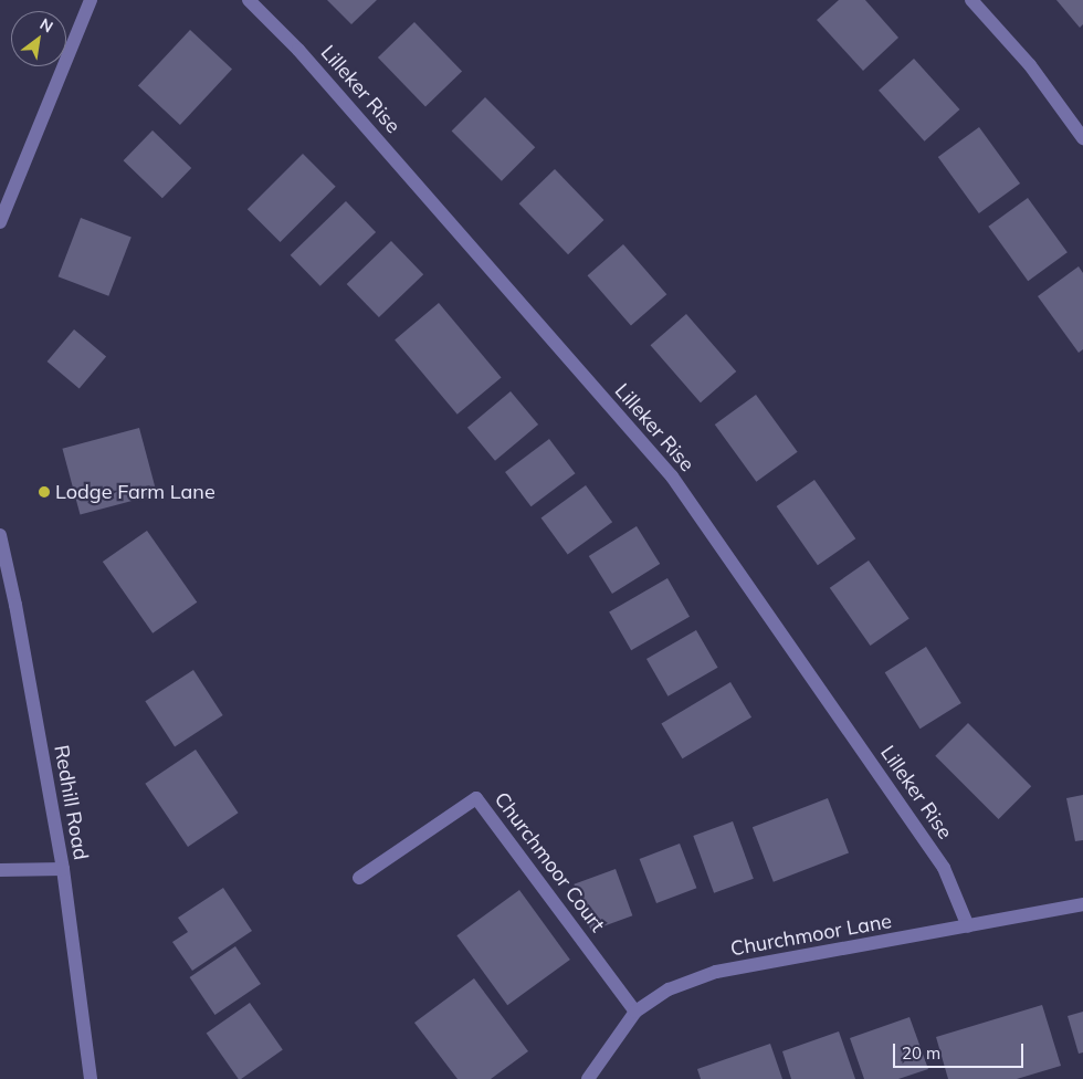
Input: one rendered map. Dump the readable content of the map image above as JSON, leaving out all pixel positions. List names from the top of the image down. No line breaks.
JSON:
{"streets":{"street":["Lilleker Rise","Redhill Road","Churchmoor Court","Churchmoor Lane"]},"crossings":[["Lilleker Rise","Churchmoor Lane"],["Churchmoor Court","Churchmoor Lane"]],"places":["Lodge Farm Lane"],"scale_bar":"20 m","north":"top right"}
